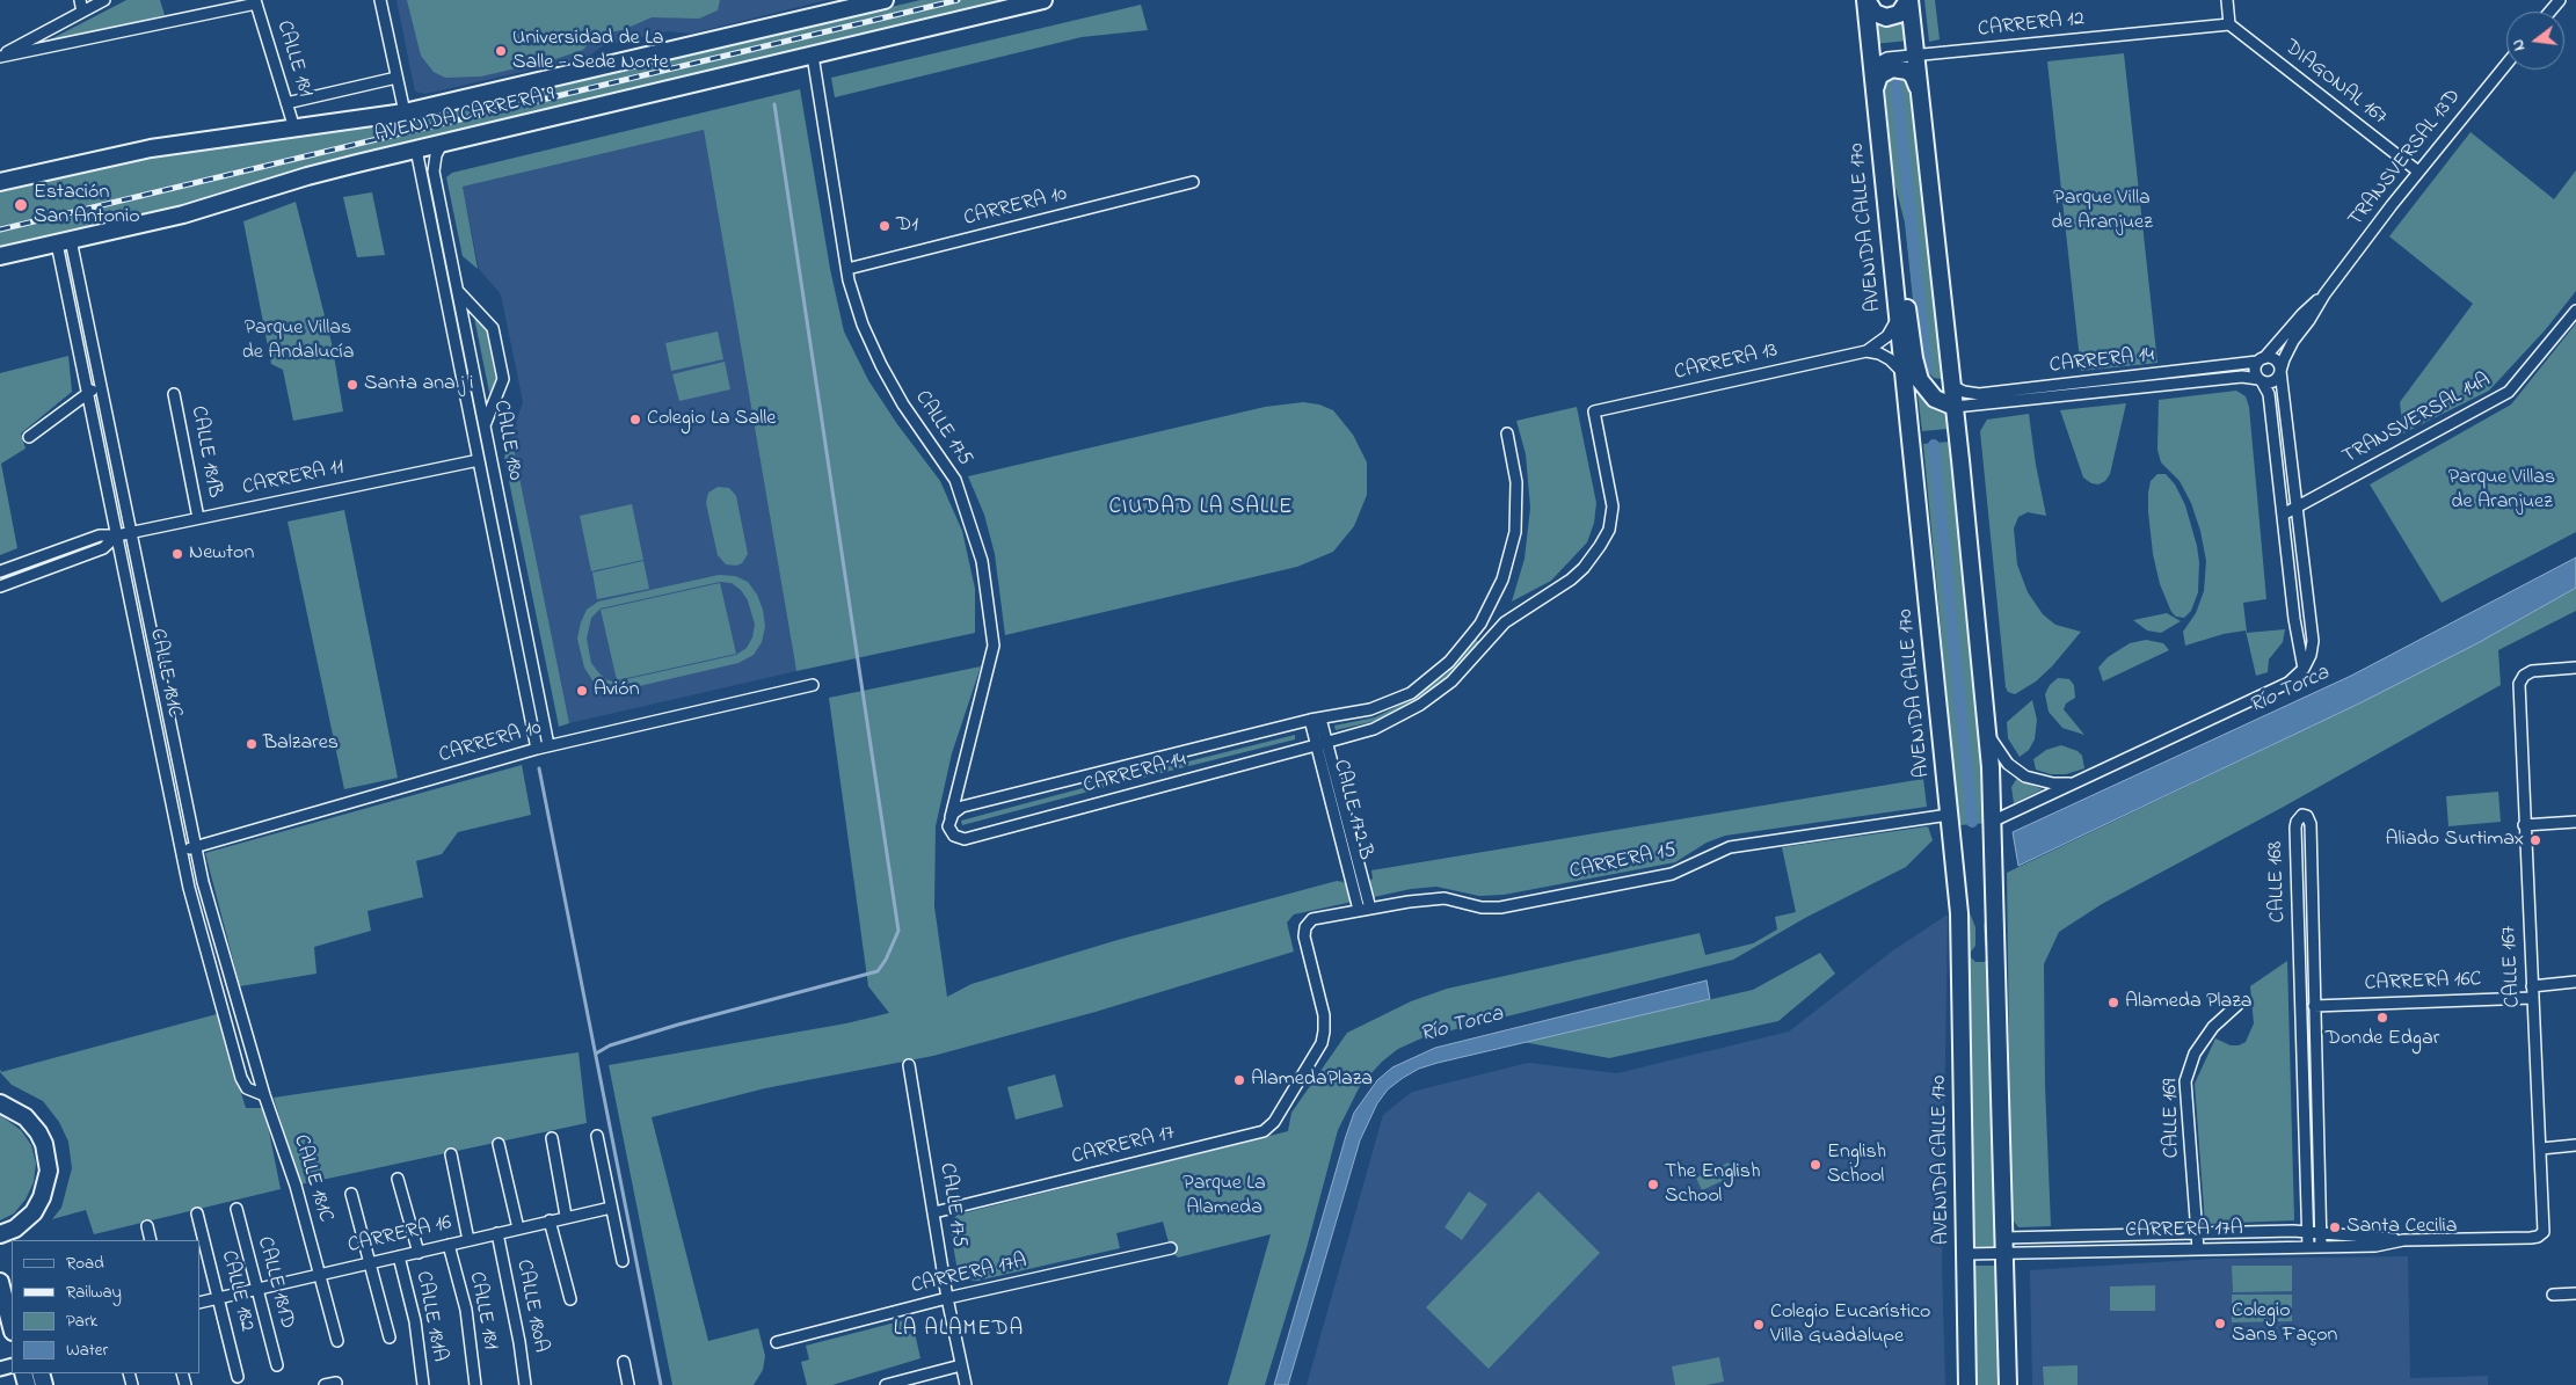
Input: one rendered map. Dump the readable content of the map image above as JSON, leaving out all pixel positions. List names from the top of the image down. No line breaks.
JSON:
{"streets":{"main road":["AVENIDA CARRERA 9","AVENIDA CALLE 170"],"street":["CARRERA 12","CALLE 181","DIAGONAL 167","TRANSVERSAL 13D","CARRERA 10","CARRERA 14","CARRERA 13","TRANSVERSAL 14A","CALLE 175","CALLE 180","CALLE 181B","CARRERA 11","CALLE 181C","CALLE 172 B","CARRERA 15","CALLE 168","CALLE 167","CARRERA 16C","CALLE 169","CARRERA 17","CARRERA 17A","CARRERA 16","CALLE 181D","CALLE 182","CALLE 180A","CALLE 181A"]},"crossings":[["CARRERA 12","DIAGONAL 167"],["CARRERA 12","AVENIDA CALLE 170"],["CALLE 181","AVENIDA CARRERA 9"],["CALLE 181","CARRERA 16"],["DIAGONAL 167","TRANSVERSAL 13D"],["AVENIDA CARRERA 9","CALLE 175"],["AVENIDA CARRERA 9","CALLE 180"],["AVENIDA CARRERA 9","CALLE 181C"],["CARRERA 10","CALLE 175"],["CARRERA 10","CALLE 180"],["CARRERA 10","CALLE 181C"],["AVENIDA CALLE 170","CARRERA 13"],["AVENIDA CALLE 170","CARRERA 15"],["AVENIDA CALLE 170","CARRERA 17A"],["CARRERA 14","CARRERA 13"],["CARRERA 14","CALLE 175"],["CARRERA 14","CALLE 172 B"],["CALLE 175","CARRERA 17"],["CALLE 175","CARRERA 17A"],["CALLE 180","CARRERA 11"],["CALLE 181B","CARRERA 11"],["CARRERA 11","CALLE 181C"],["CALLE 181C","CARRERA 16"],["CALLE 172 B","CARRERA 15"],["CARRERA 15","CARRERA 17"],["CALLE 168","CARRERA 16C"],["CALLE 168","CARRERA 17A"],["CALLE 167","CARRERA 16C"],["CALLE 167","CARRERA 17A"],["CALLE 169","CARRERA 17A"],["CARRERA 16","CALLE 181D"],["CARRERA 16","CALLE 182"],["CARRERA 16","CALLE 180A"],["CARRERA 16","CALLE 181A"]],"districts":["CIUDAD LA SALLE","LA ALAMEDA"],"water":["Río Torca"],"parks":["Parque Villa de Aranjuez","Parque Villas de Andalucía","Parque Villas de Aranjuez","Parque La Alameda"],"places":["Universidad de La Salle - Sede Norte","Estación San Antonio","D1","Santa ana j i","Colegio La Salle","Newton","Avión","Balzares","Aliado Surtimax","Alameda Plaza","Donde Edgar","AlamedaPlaza","English School","The English School","Santa Cecilia","Colegio Sans Façon","Colegio Eucarístico Villa Guadalupe"],"legend":["Road","Railway","Park","Water"],"north":"left"}
